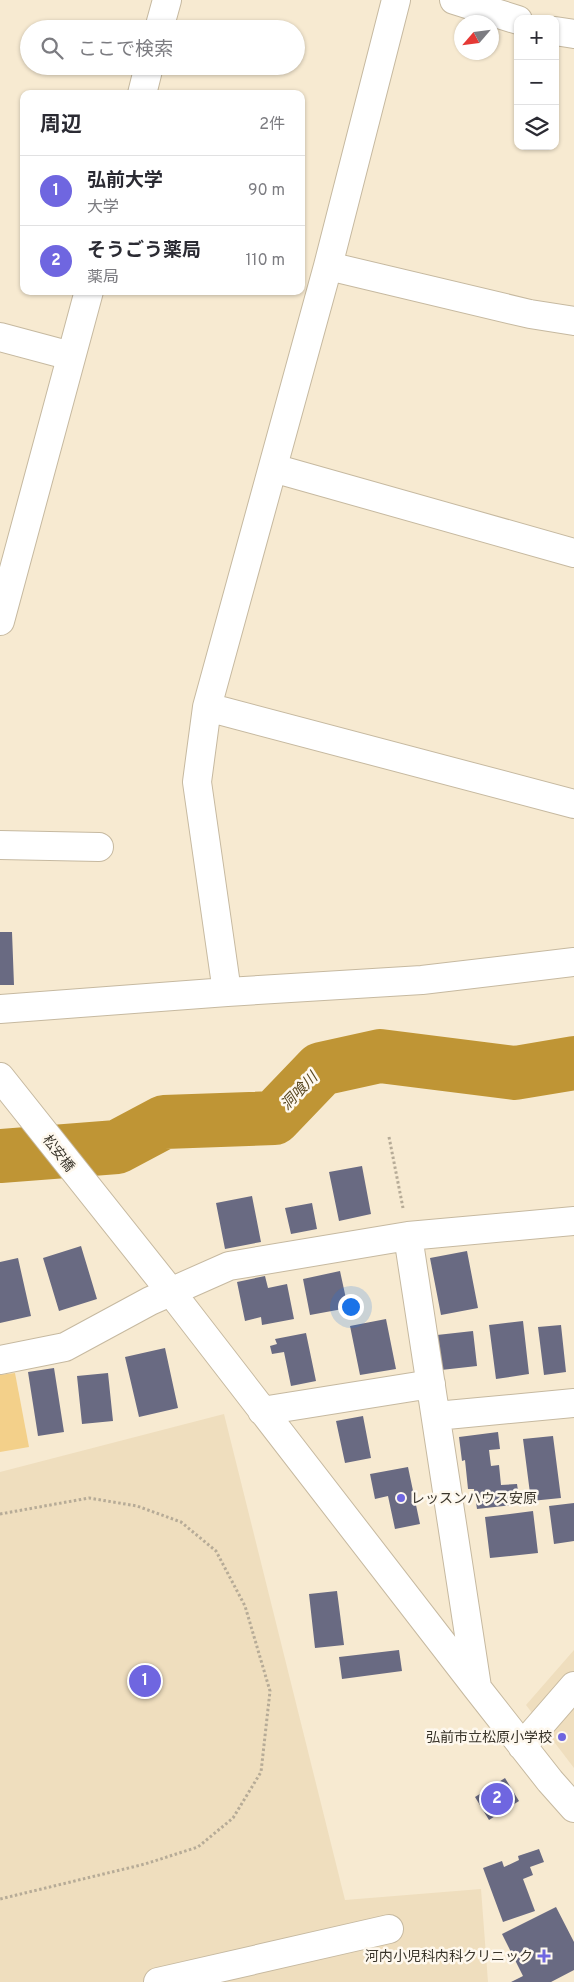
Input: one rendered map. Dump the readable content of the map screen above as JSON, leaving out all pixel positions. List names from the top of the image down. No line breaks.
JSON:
{"streets":{"street":["松安橋"]},"water":["洞喰川"],"places":{"other":["レッスンハウス安原","弘前市立松原小学校"],"health":["河内小児科内科クリニック"]},"north":"bottom left","page":{"map_buttons":["+","−"],"search":"ここで検索","heading":["周辺","2件"],"list":[{"mark":"1","name":"弘前大学","note":"大学","value":"90 m"},{"mark":"2","name":"そうごう薬局","note":"薬局","value":"110 m"}],"pins":["1","2"]}}
